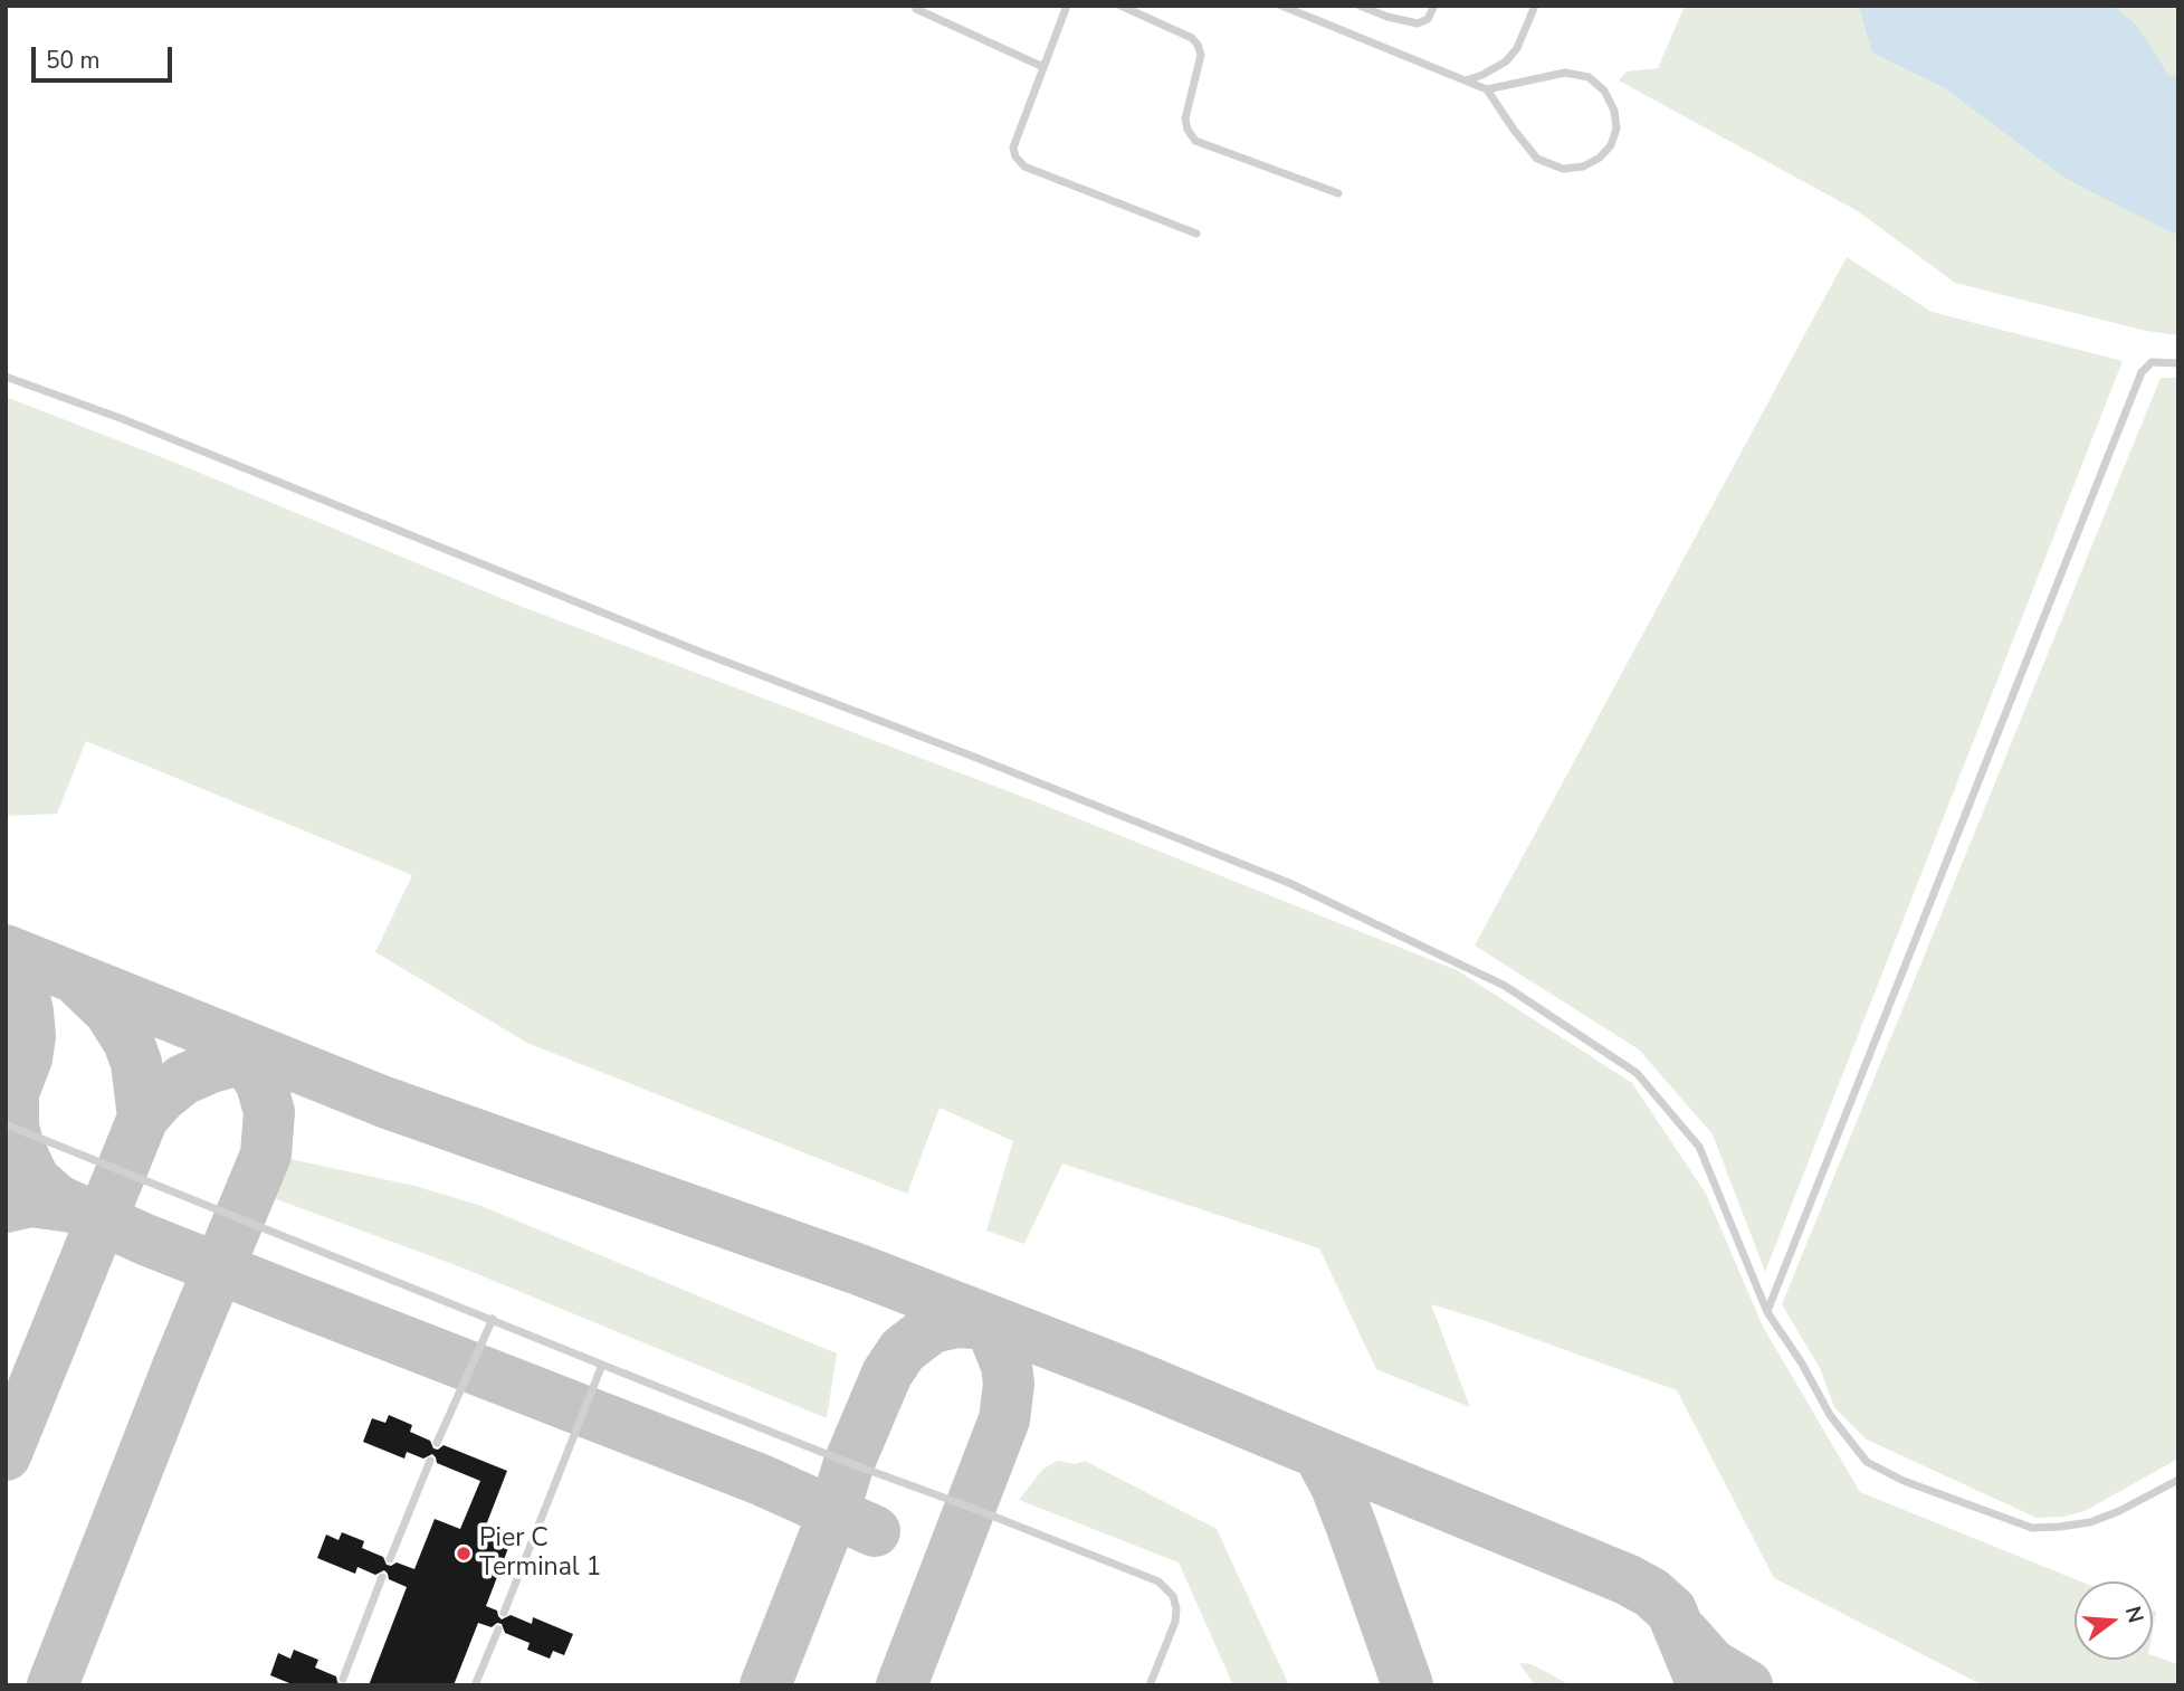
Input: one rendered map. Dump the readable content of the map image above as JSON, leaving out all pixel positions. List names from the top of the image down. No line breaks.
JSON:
{"places":["Pier C Terminal 1"],"scale_bar":"50 m","north":"right"}
